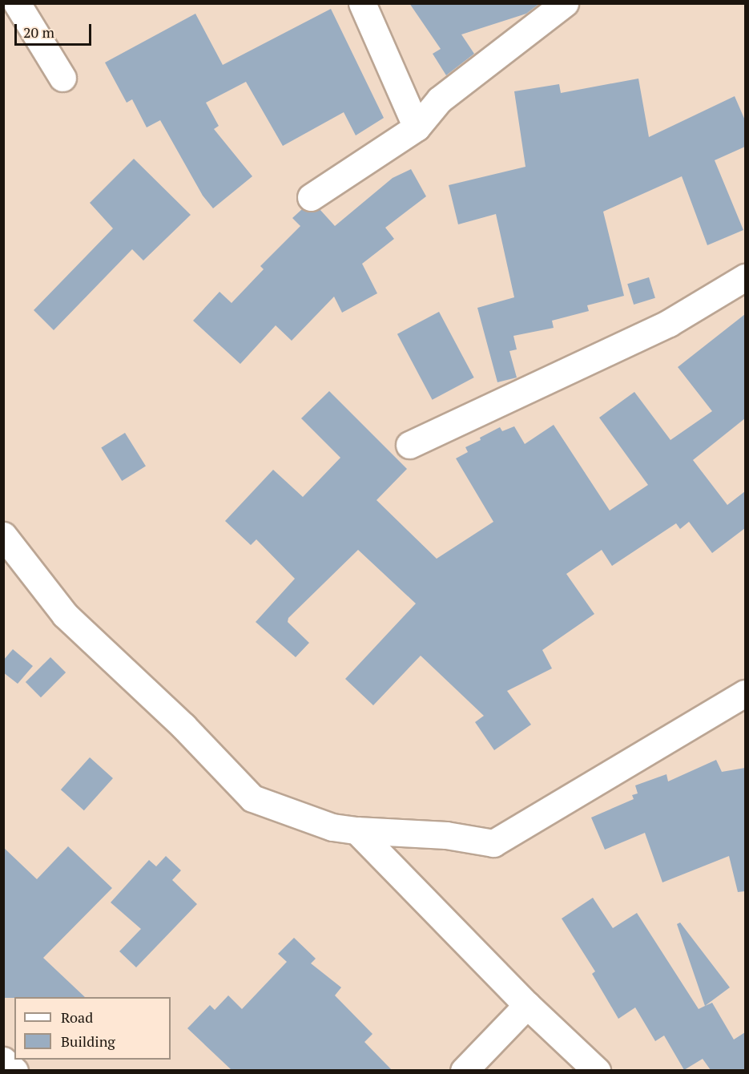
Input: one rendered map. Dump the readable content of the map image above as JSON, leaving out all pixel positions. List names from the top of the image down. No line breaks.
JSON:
{"legend":["Road","Building"],"scale_bar":"20 m"}
